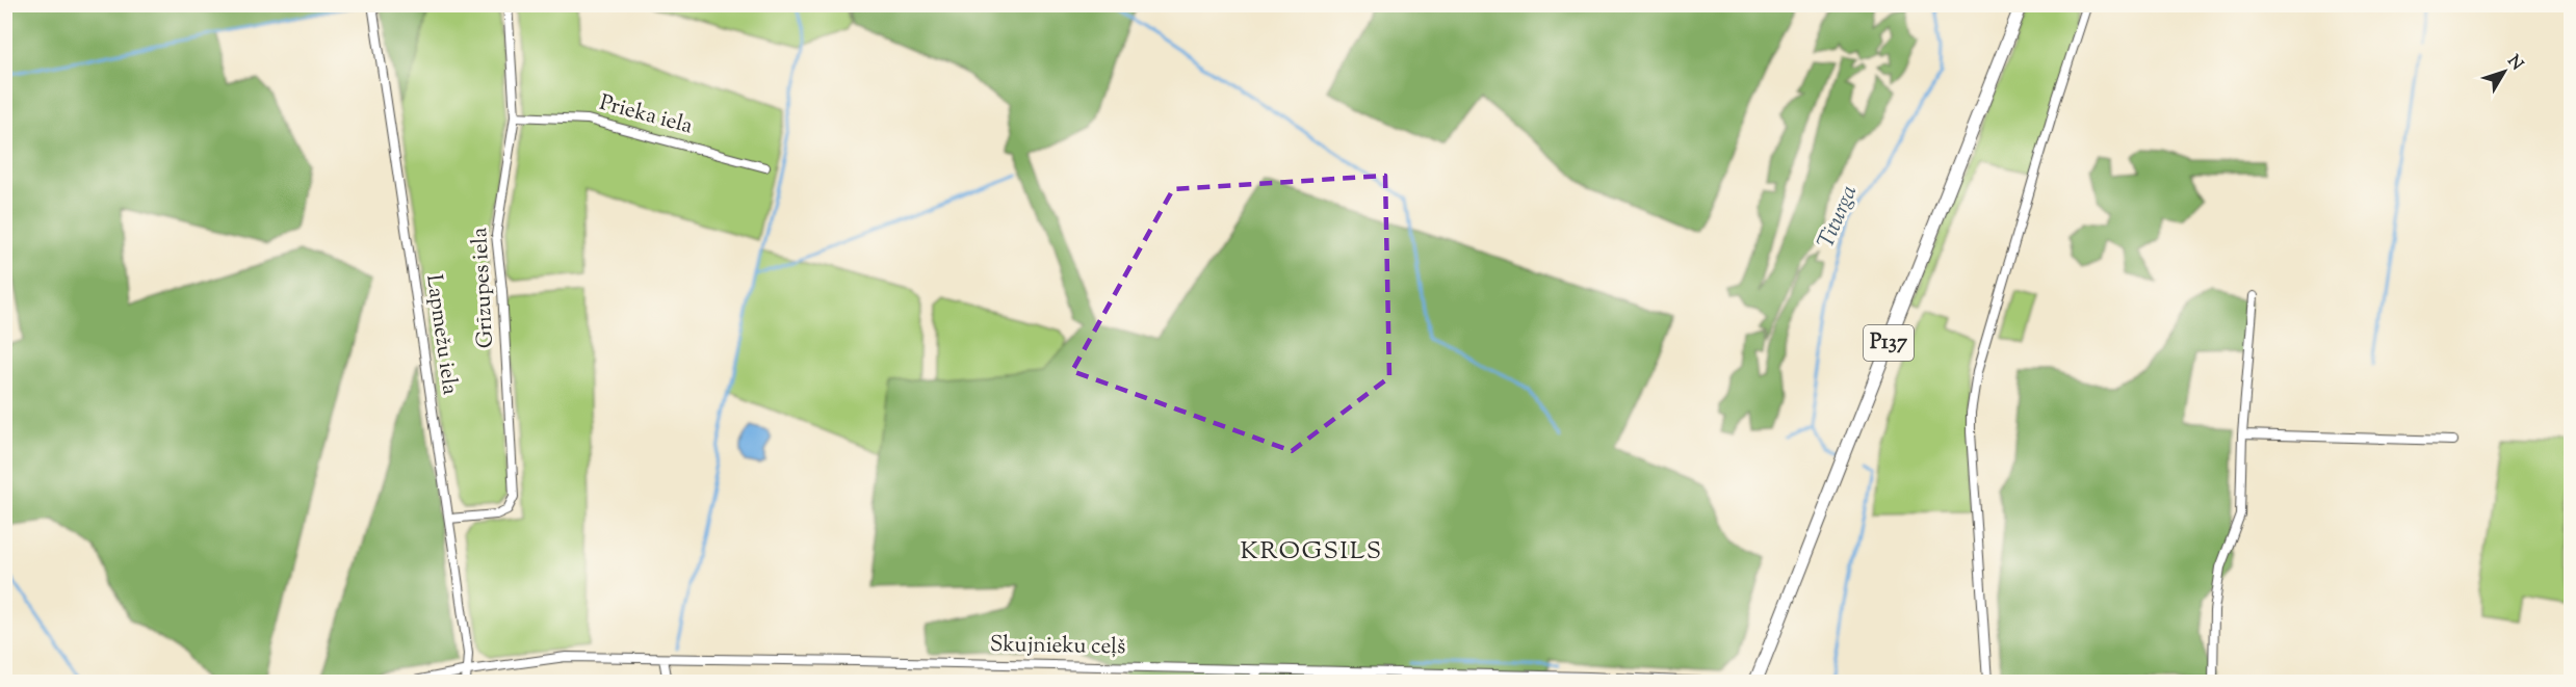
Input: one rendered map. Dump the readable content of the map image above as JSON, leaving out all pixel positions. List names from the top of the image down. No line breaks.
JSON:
{"streets":{"main road":["P137"],"street":["Prieka iela","Grīzupes iela","Lapmežu iela","Skujnieku ceļš"]},"crossings":[["Prieka iela","Grīzupes iela"],["Grīzupes iela","Lapmežu iela"],["Lapmežu iela","Skujnieku ceļš"]],"districts":["KROGSILS"],"water":["Titurga"],"north":"top right"}
